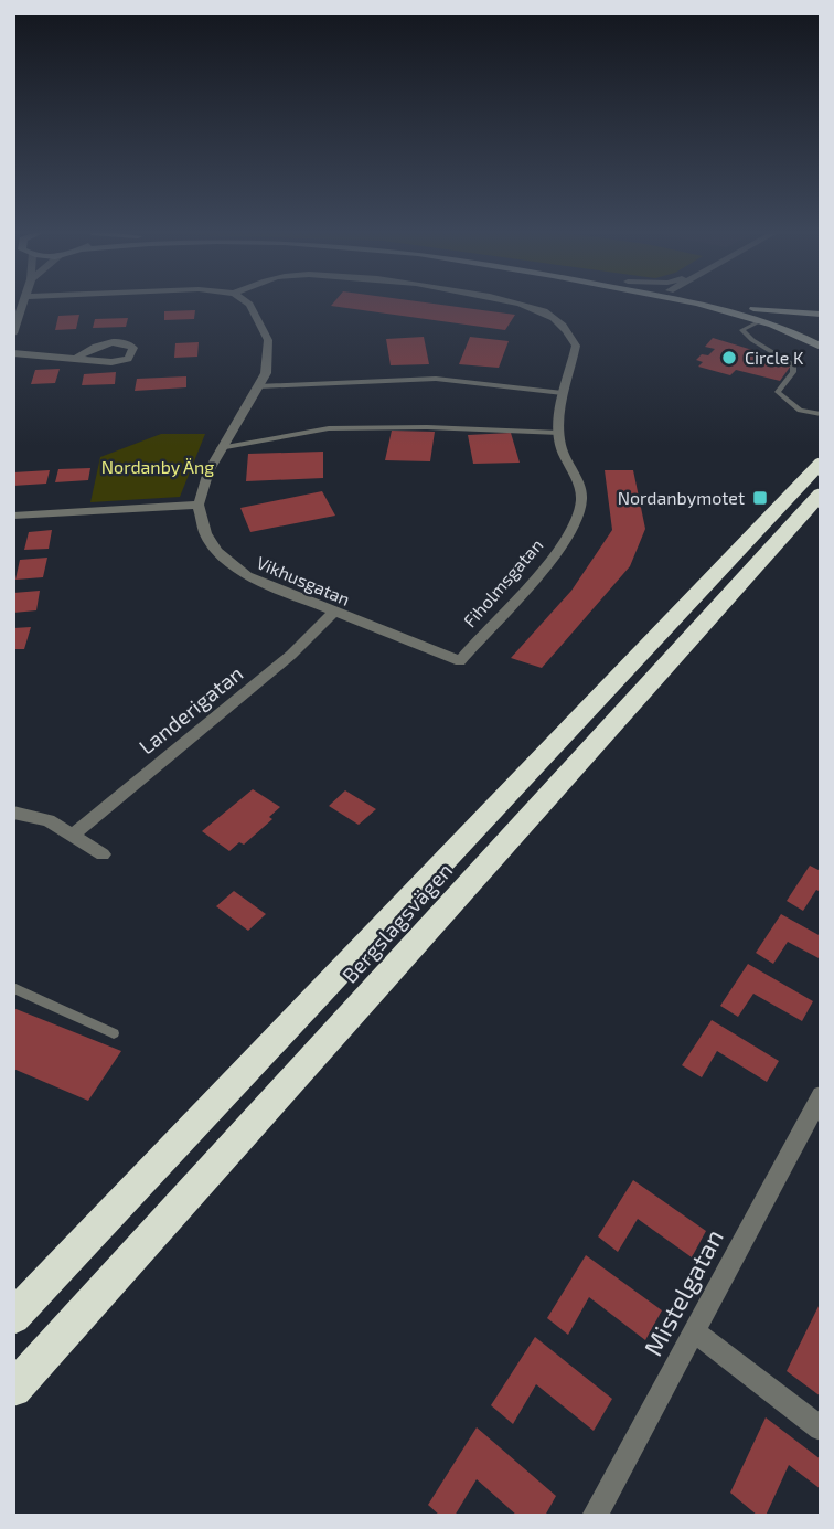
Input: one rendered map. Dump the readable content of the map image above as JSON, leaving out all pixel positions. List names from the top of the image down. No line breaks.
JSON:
{"streets":{"highway":["Bergslagsvägen"],"street":["Vikhusgatan","Fiholmsgatan","Landerigatan","Mistelgatan"]},"crossings":[["Vikhusgatan","Fiholmsgatan"],["Vikhusgatan","Landerigatan"]],"parks":["Nordanby Äng"],"places":{"other":["Circle K"],"transit":["Nordanbymotet"]}}
